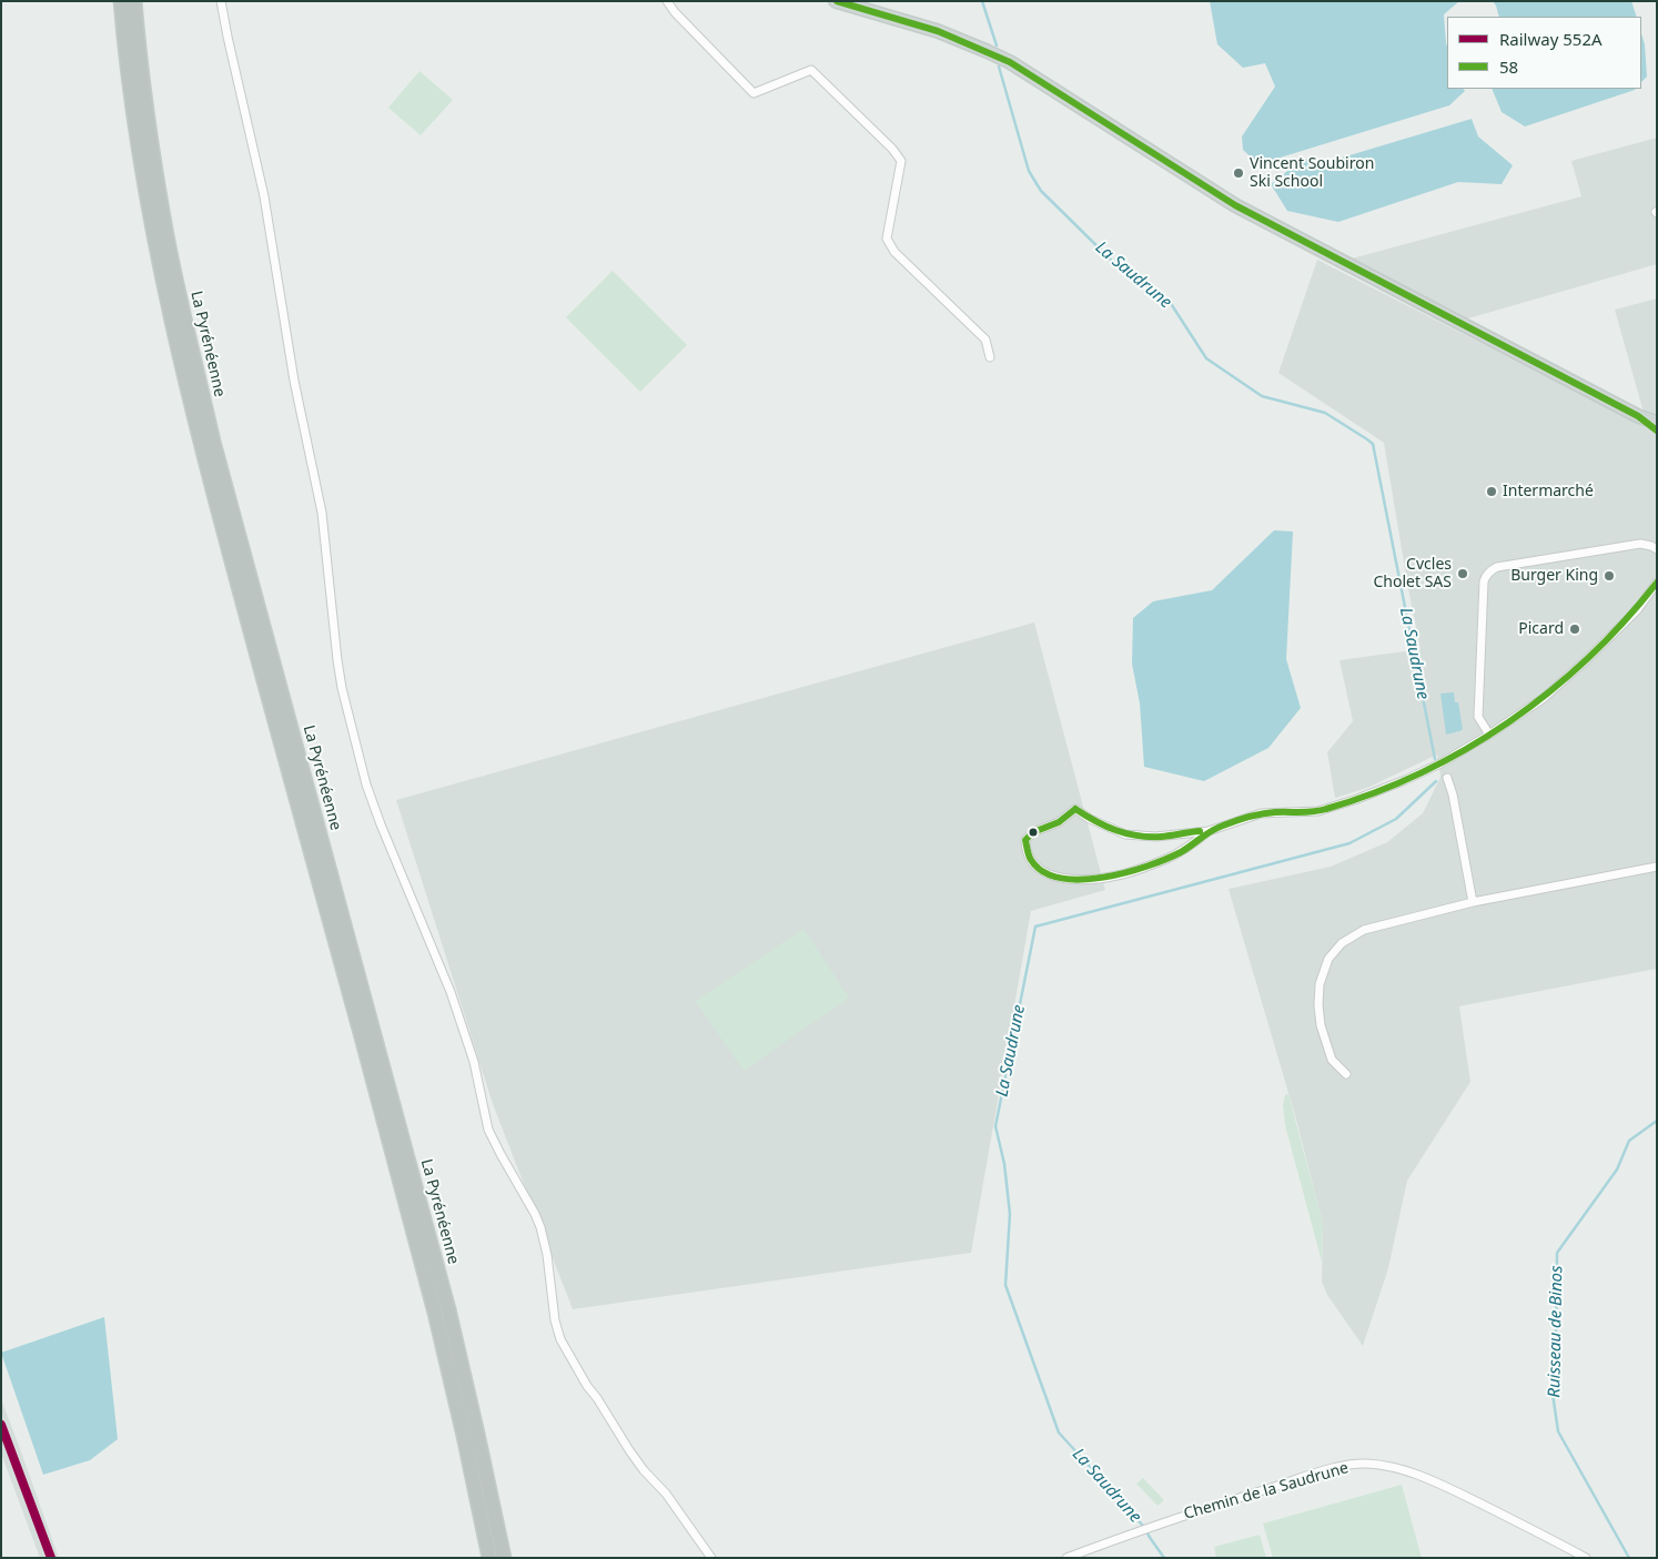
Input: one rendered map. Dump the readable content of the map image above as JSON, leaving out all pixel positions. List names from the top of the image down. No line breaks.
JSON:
{"streets":{"highway":["La Pyrénéenne"],"street":["Chemin de la Saudrune"]},"water":["La Saudrune","Ruisseau de Binos"],"places":["Vincent Soubiron Ski School","Intermarché","Cvcles Cholet SAS","Burger King","Picard"],"lines":["transit line 58","rail line 552A"],"legend":["Railway 552A","58"]}
